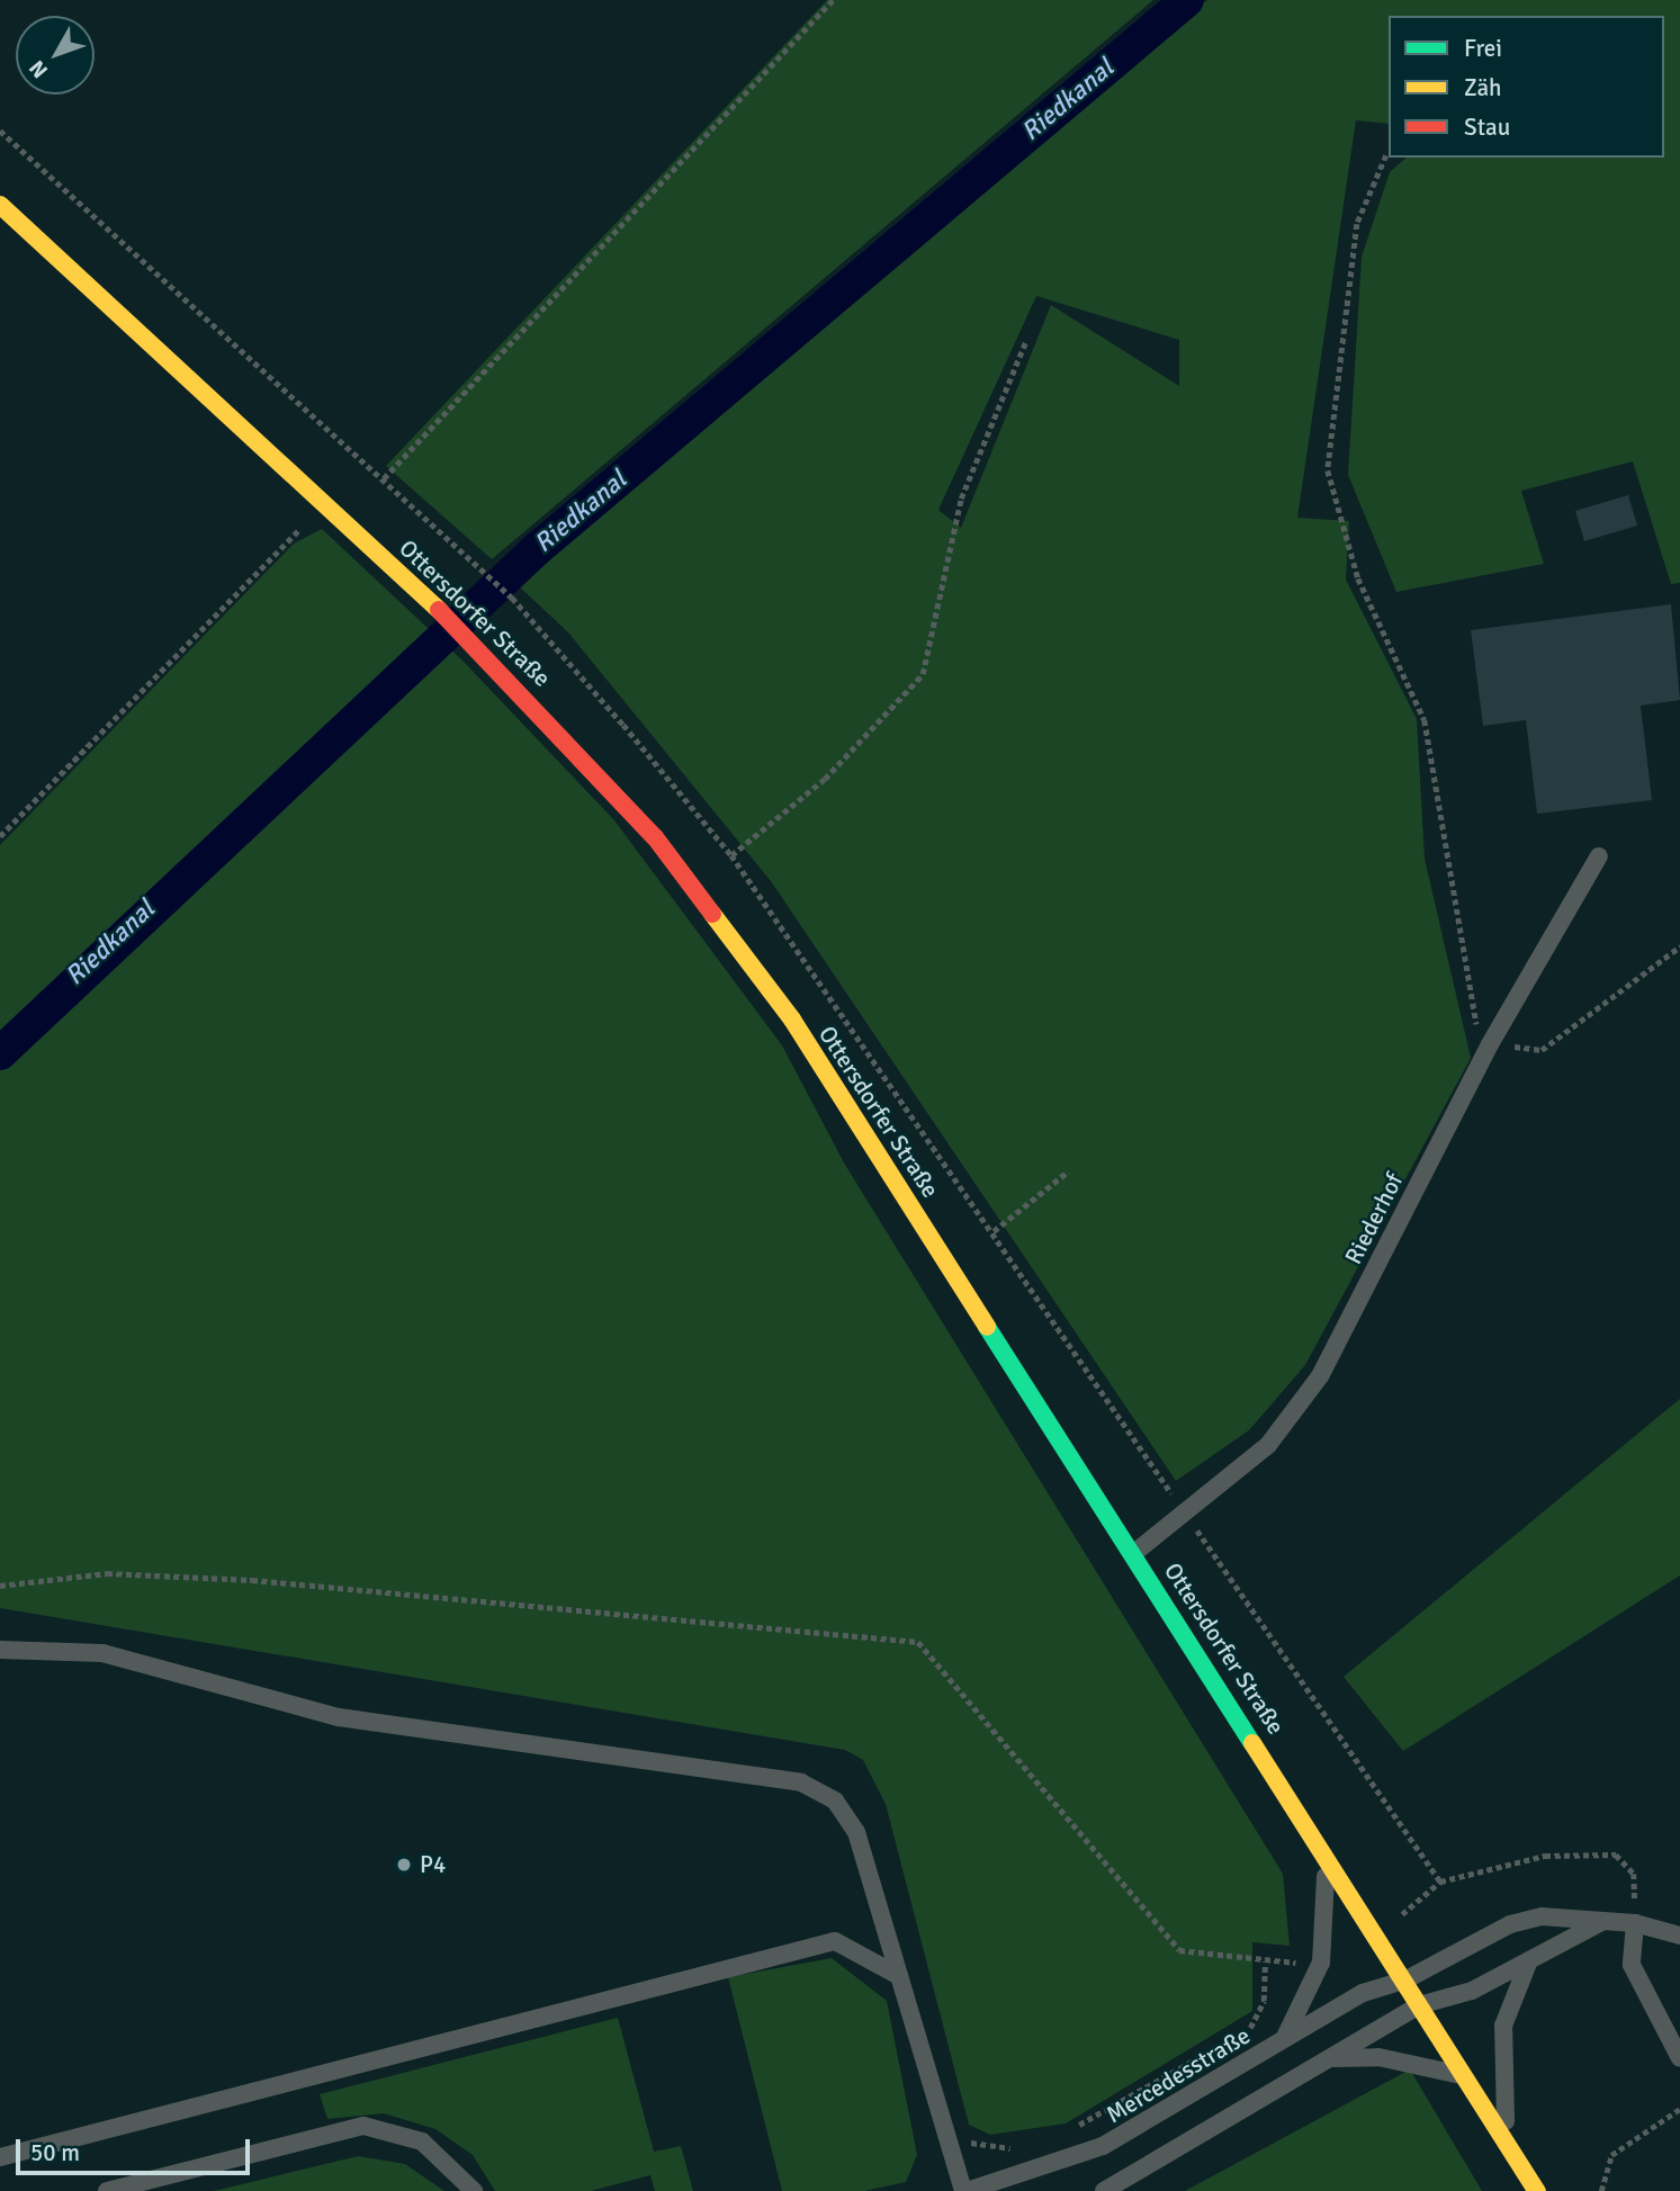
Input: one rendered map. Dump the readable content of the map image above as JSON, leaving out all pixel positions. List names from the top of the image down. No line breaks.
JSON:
{"streets":{"street":["Ottersdorfer Straße"],"lane":["Riederhof","Mercedesstraße"]},"crossings":[["Ottersdorfer Straße","Riederhof"],["Ottersdorfer Straße","Mercedesstraße"]],"water":["Riedkanal"],"places":["P4"],"legend":["Frei","Zäh","Stau"],"scale_bar":"50 m","north":"bottom left"}
